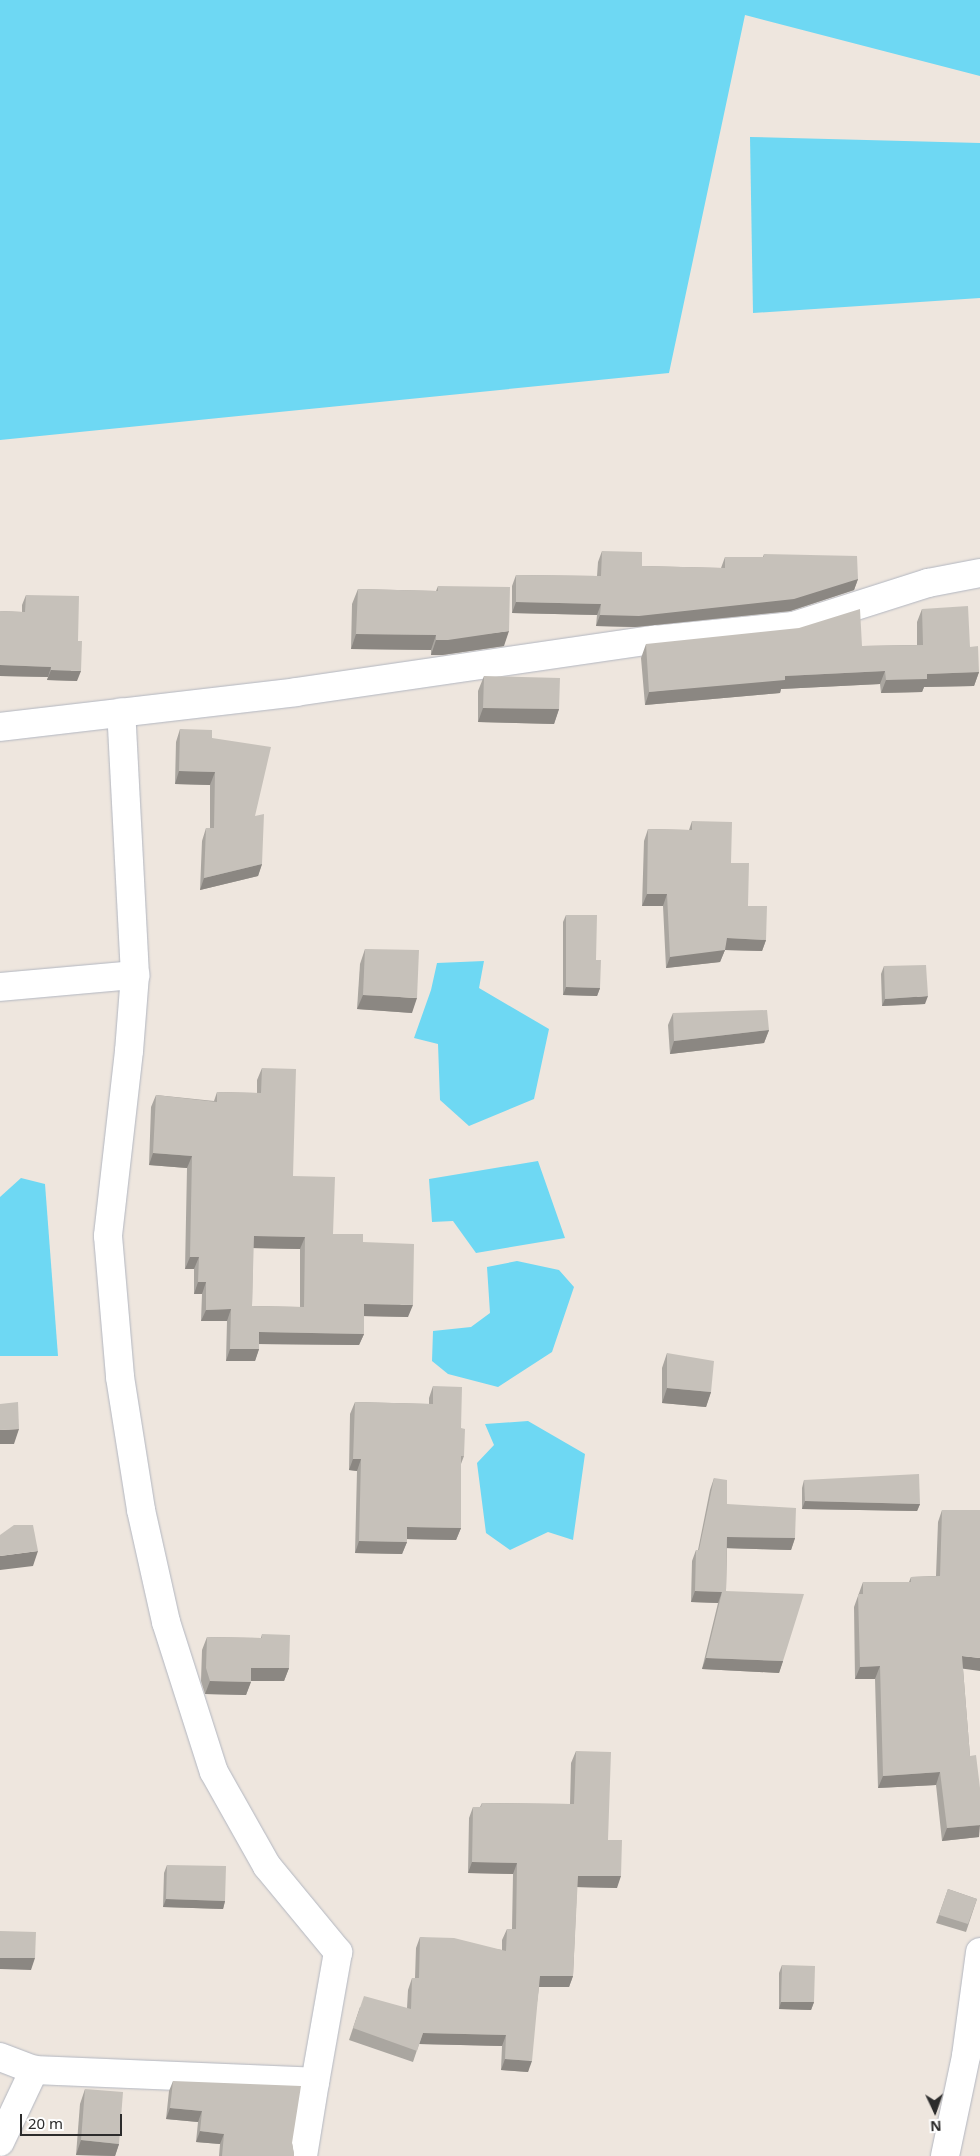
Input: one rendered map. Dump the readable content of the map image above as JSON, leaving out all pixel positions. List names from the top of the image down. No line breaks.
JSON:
{"scale_bar":"20 m","north":"bottom"}
